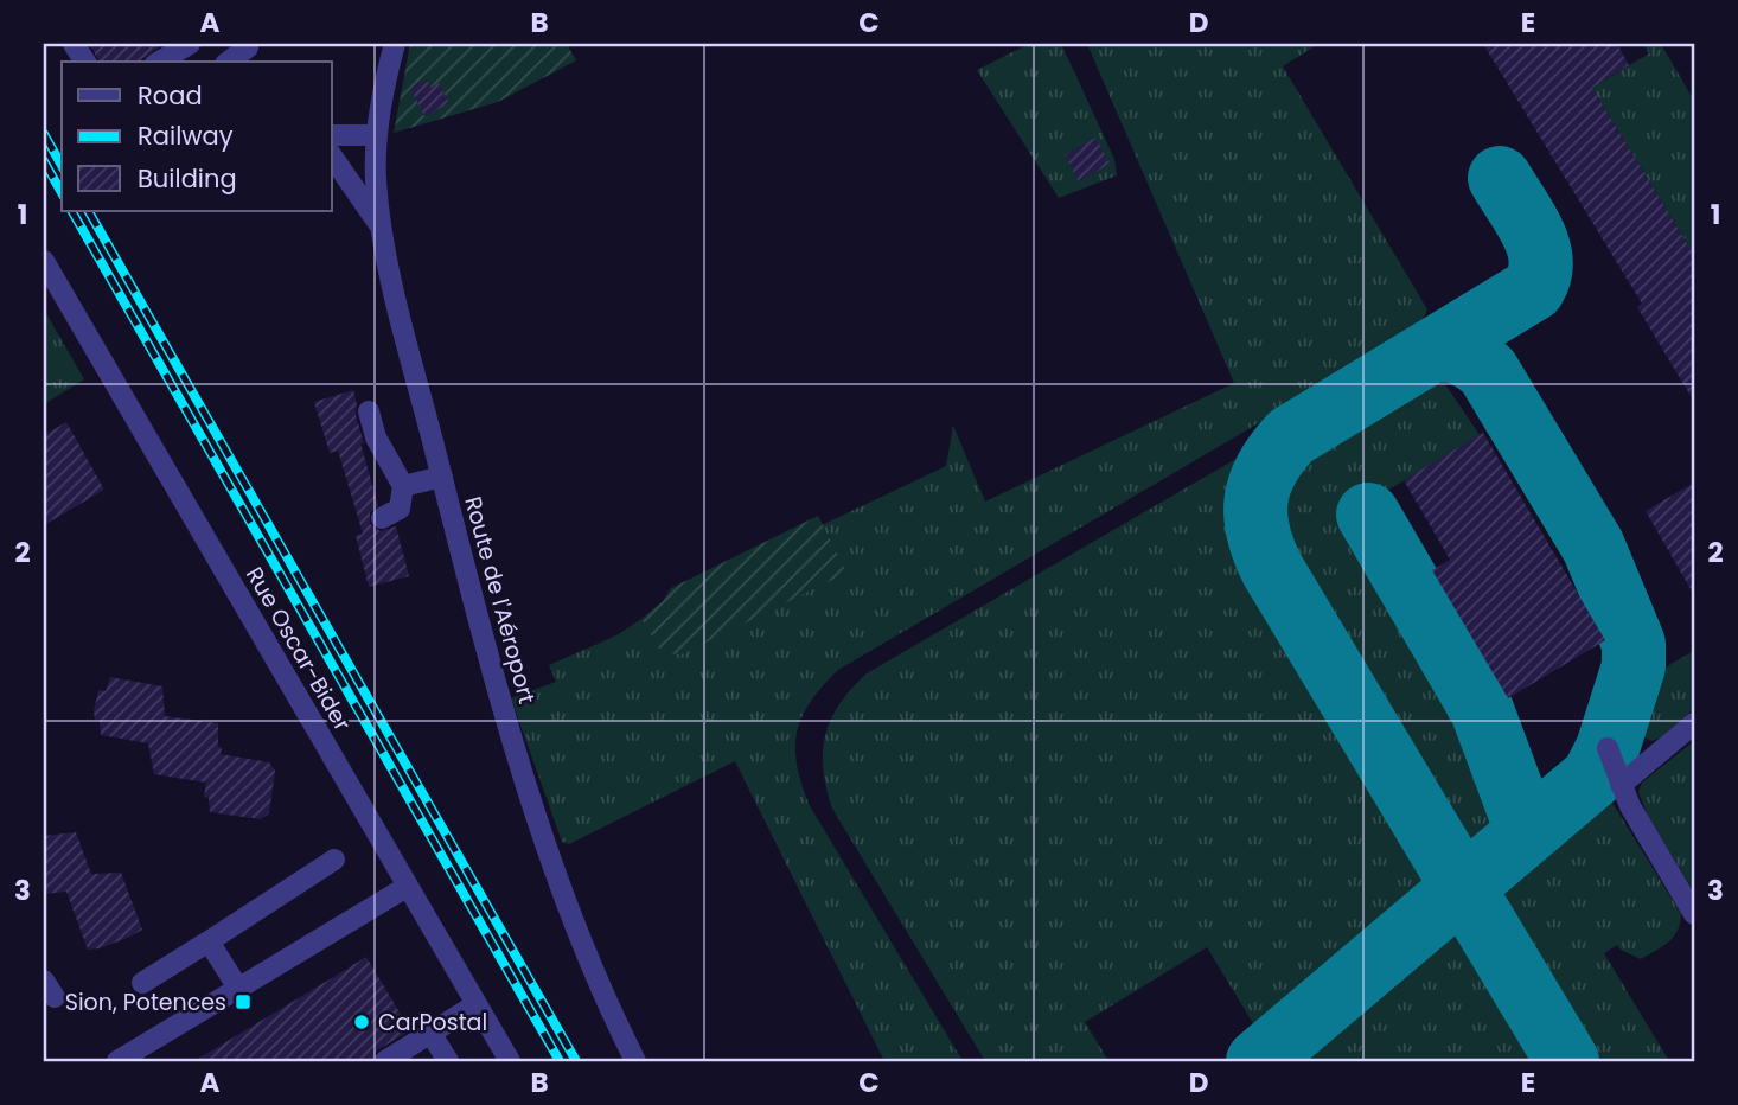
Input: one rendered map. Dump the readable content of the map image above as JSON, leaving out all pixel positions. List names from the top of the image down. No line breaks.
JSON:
{"streets":{"street":["Route de l'Aéroport","Rue Oscar-Bider"]},"places":{"transit":["Sion, Potences"],"other":["CarPostal"]},"legend":["Road","Railway","Building"],"grid":{"columns":["A","B","C","D","E"],"rows":["1","2","3"]}}
